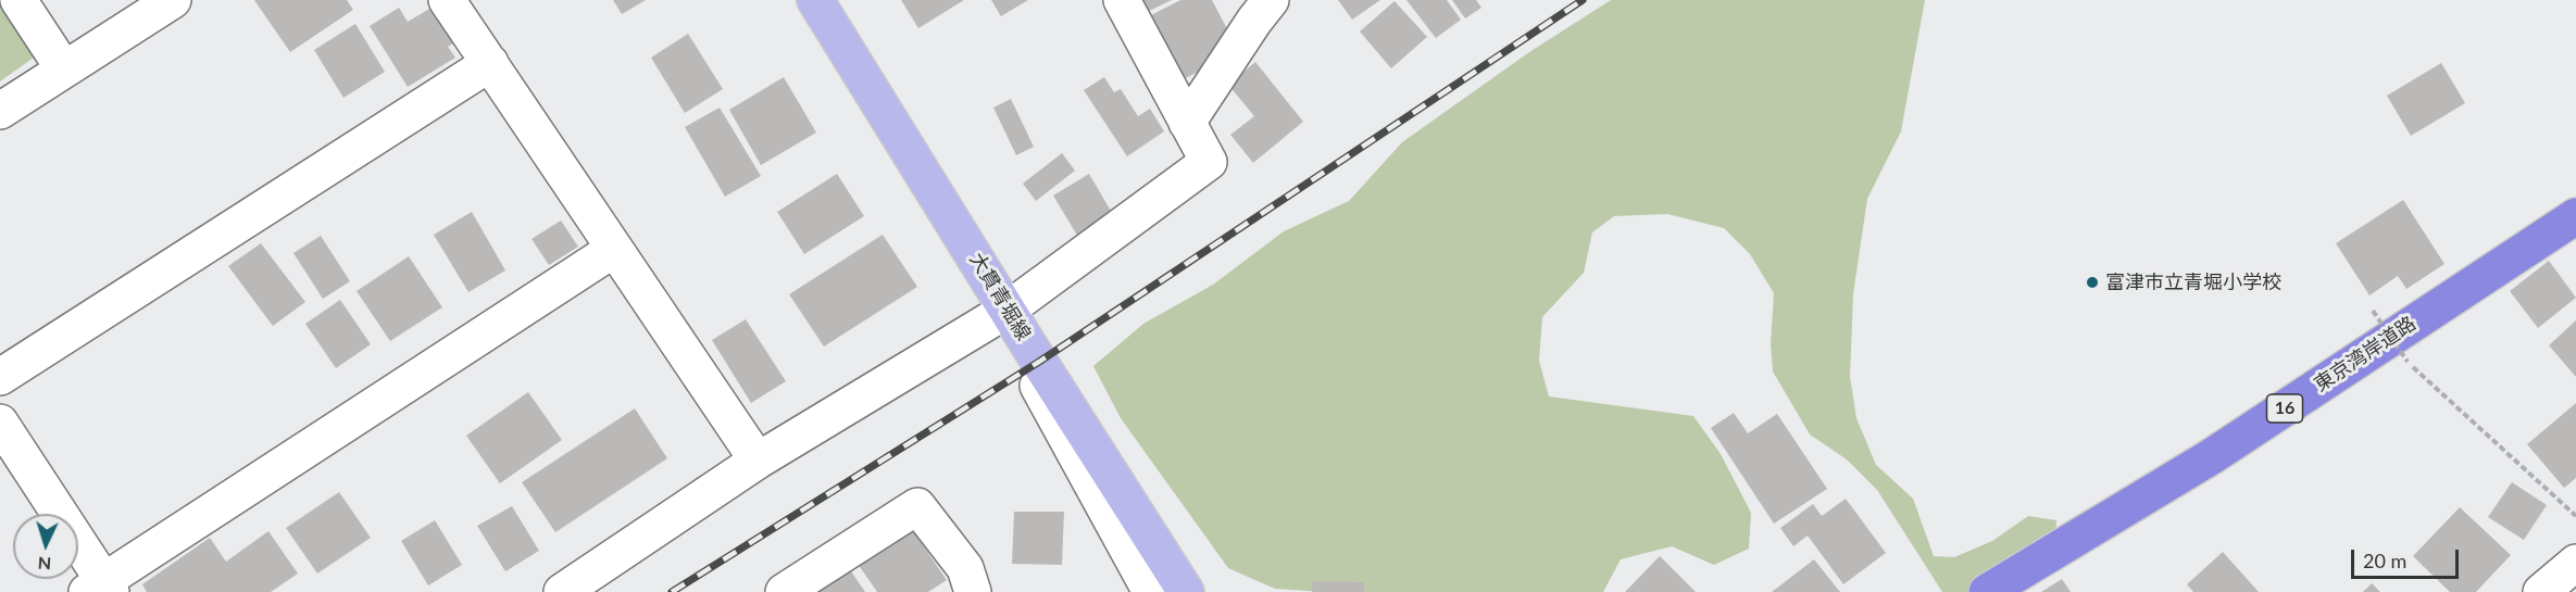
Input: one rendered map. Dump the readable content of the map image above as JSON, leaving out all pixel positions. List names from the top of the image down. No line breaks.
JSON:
{"streets":{"highway":["東京湾岸道路","16"],"main road":["大貫青堀線"]},"places":["富津市立青堀小学校"],"scale_bar":"20 m","north":"bottom"}
